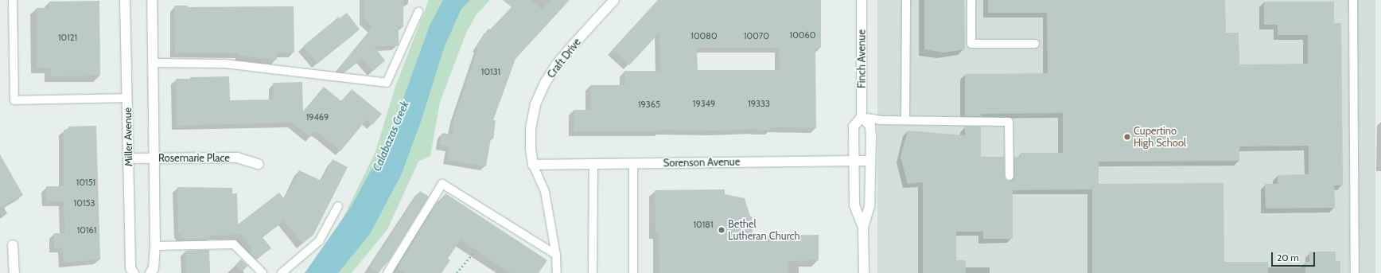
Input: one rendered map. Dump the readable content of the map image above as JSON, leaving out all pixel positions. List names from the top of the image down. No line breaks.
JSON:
{"streets":{"street":["Craft Drive","Finch Avenue","Miller Avenue","Rosemarie Place","Sorenson Avenue"]},"crossings":[["Craft Drive","Sorenson Avenue"],["Miller Avenue","Rosemarie Place"]],"water":["Calabazas Creek"],"places":["Cupertino High School","Bethel Lutheran Church"],"house_numbers":["10060","10080","10070","10121","10131","19349","19333","19365","19469","10151","10153","10181","10161"],"scale_bar":"20 m"}
